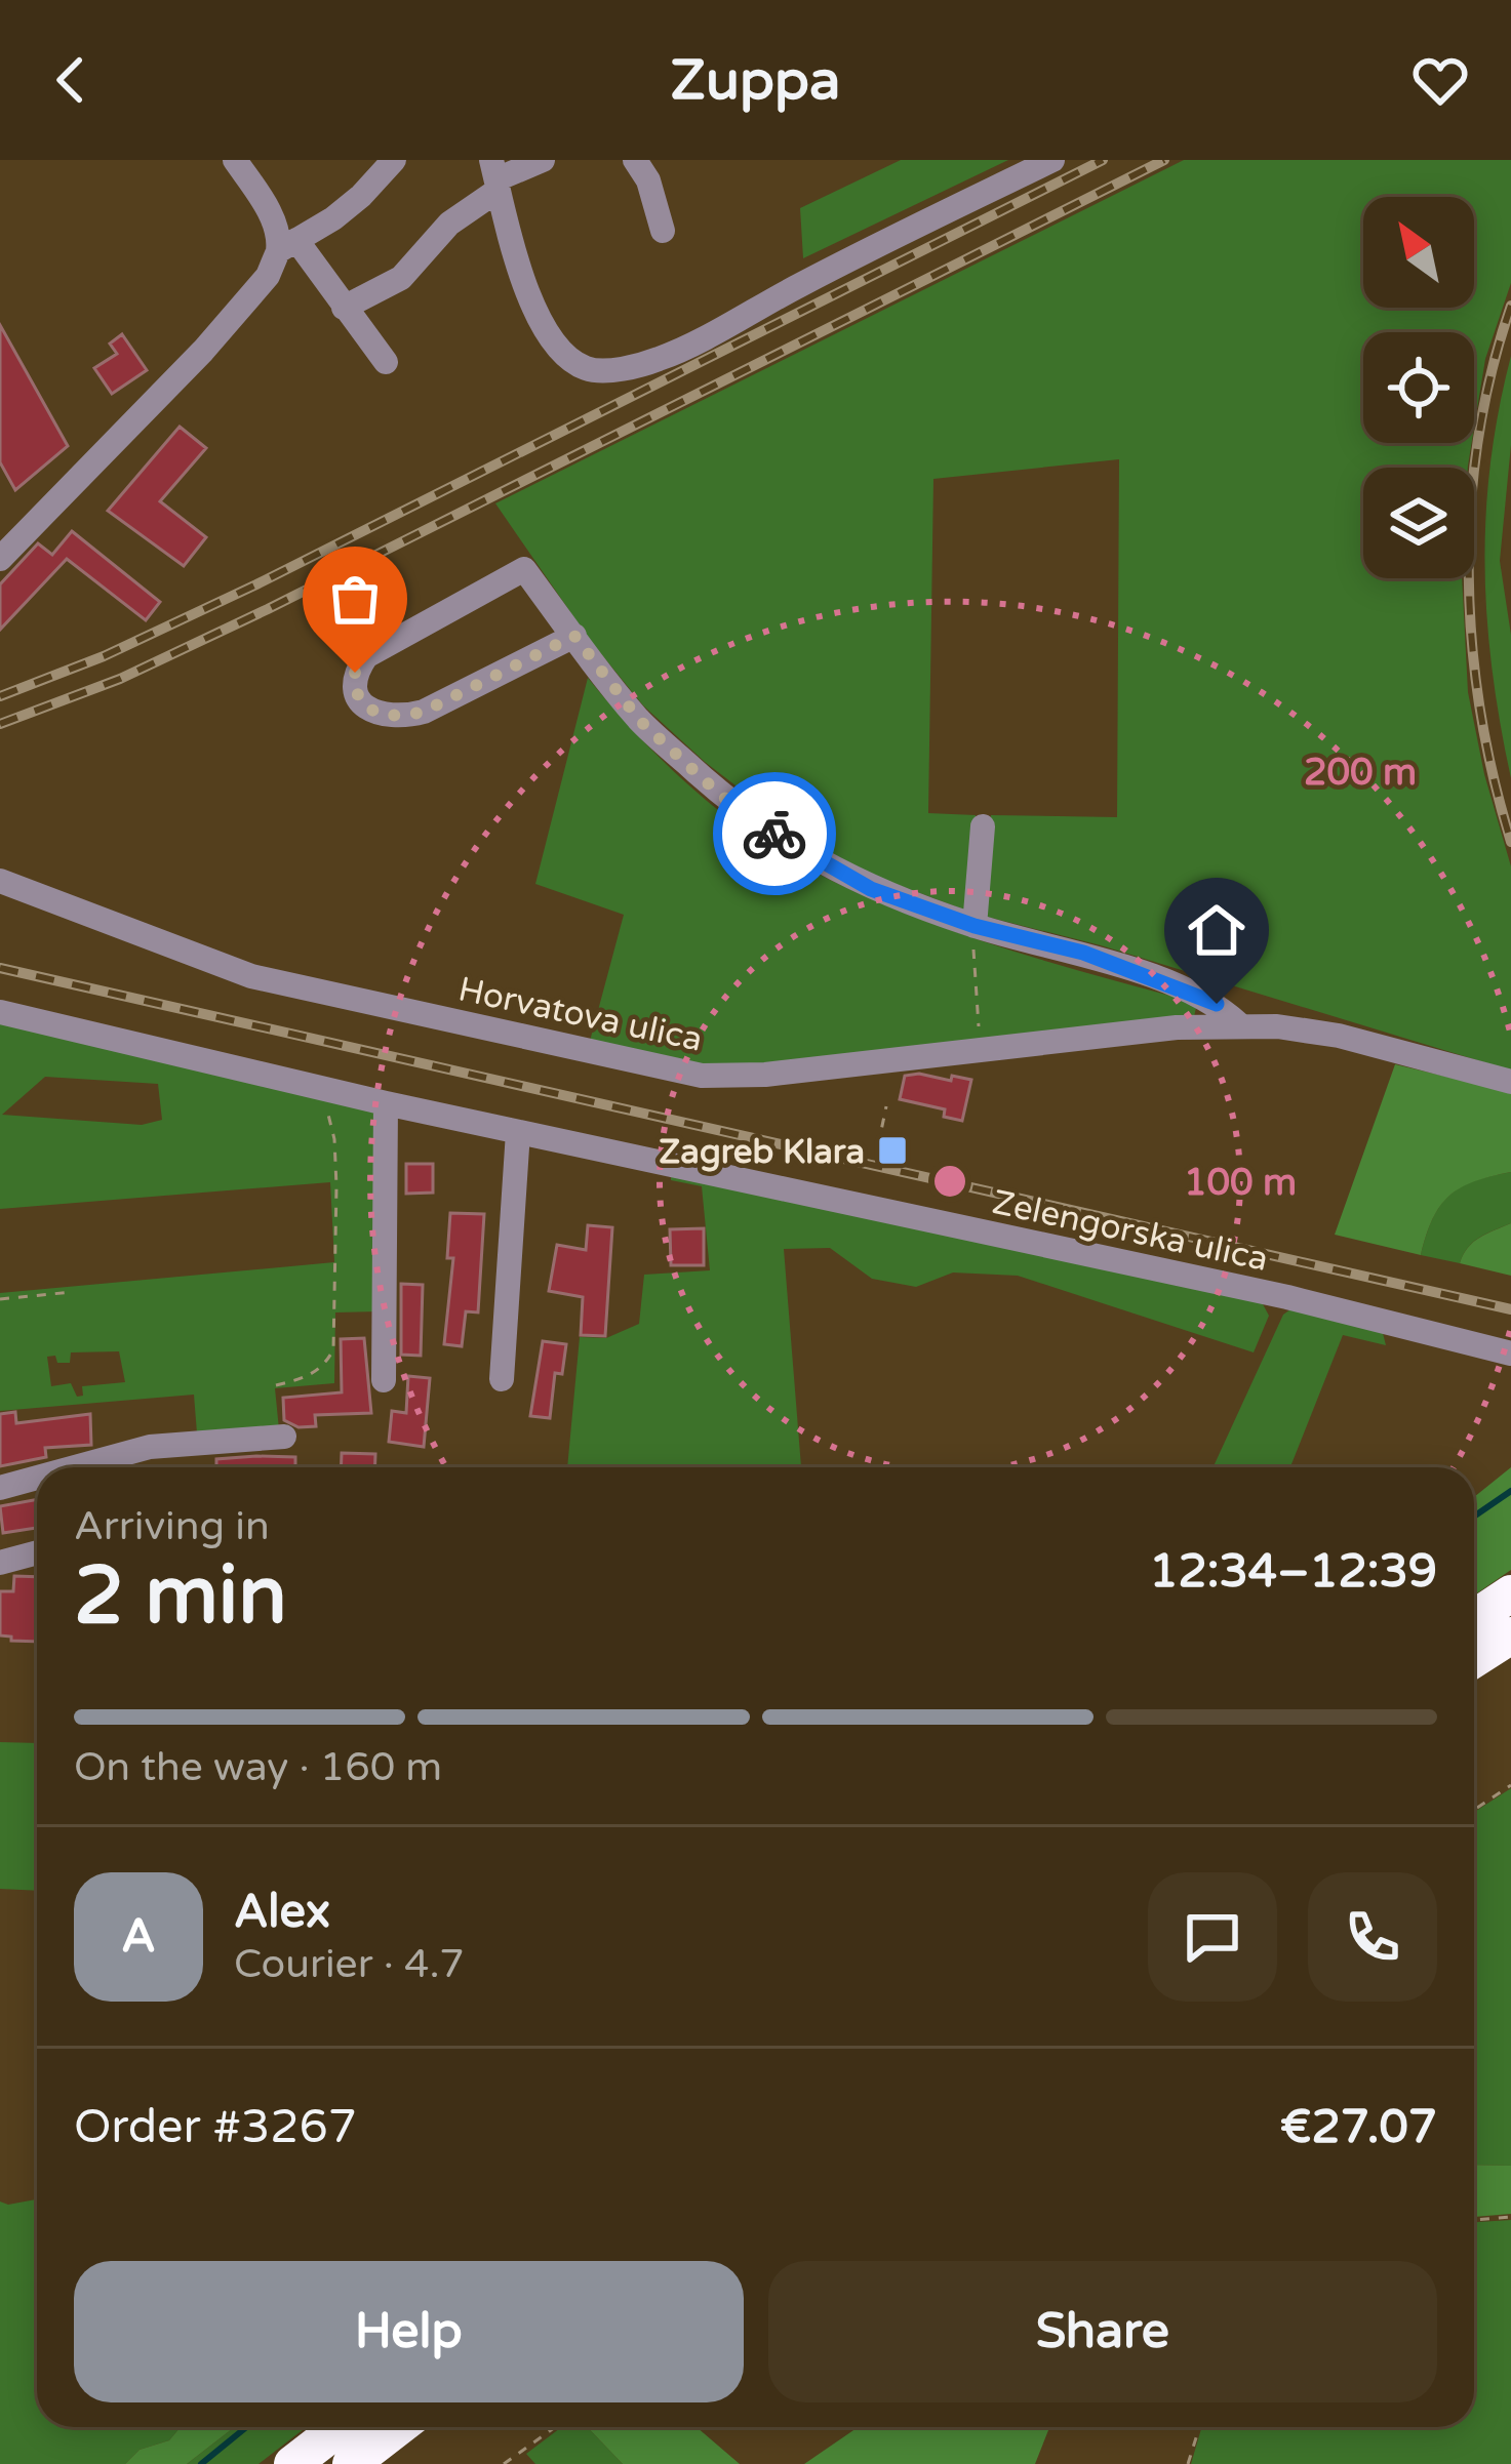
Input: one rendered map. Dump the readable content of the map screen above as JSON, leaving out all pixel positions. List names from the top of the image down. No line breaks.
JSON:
{"streets":{"street":["Horvatova ulica","Zelengorska ulica"]},"places":{"transit":["Zagreb Klara"]},"north":"top left","page":{"header":"Zuppa","heading":["2 min","Arriving in","12:34–12:39"],"panel":["Alex","Courier · 4.7","Order #3267","€27.07"],"bar":"On the way · 160 m","round":"A","buttons":["Help","Share"]},"rings":["200 m","100 m"]}
